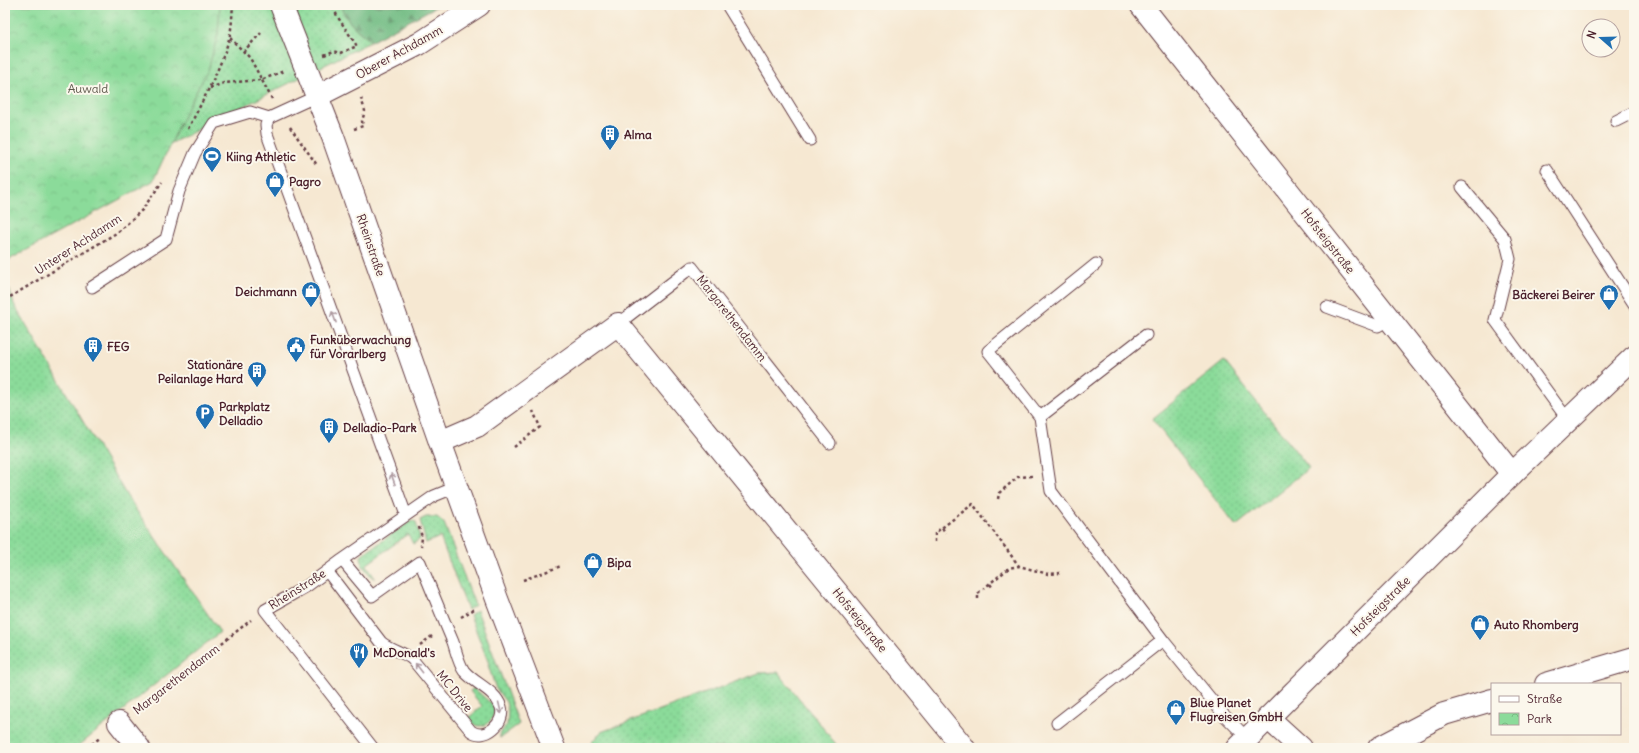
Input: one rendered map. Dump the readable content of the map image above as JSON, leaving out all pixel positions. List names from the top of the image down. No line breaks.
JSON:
{"streets":{"street":["Oberer Achdamm","Hofsteigstraße","Rheinstraße","Margarethendamm"],"lane":["MC Drive"],"path":["Unterer Achdamm"]},"crossings":[["Oberer Achdamm","Rheinstraße"],["Hofsteigstraße","Margarethendamm"],["Rheinstraße","Margarethendamm"],["Rheinstraße","MC Drive"]],"parks":["Auwald"],"places":{"building":["Alma","FEG","Stationäre Peilanlage Hard","Delladio-Park"],"sports":["Kiing Athletic"],"shop":["Pagro","Deichmann","Bäckerei Beirer","Bipa","Auto Rhomberg","Blue Planet Flugreisen GmbH"],"public building":["Funküberwachung für Vorarlberg"],"parking":["Parkplatz Delladio"],"restaurant":["McDonald's"]},"legend":["Straße","Park"],"north":"left"}
